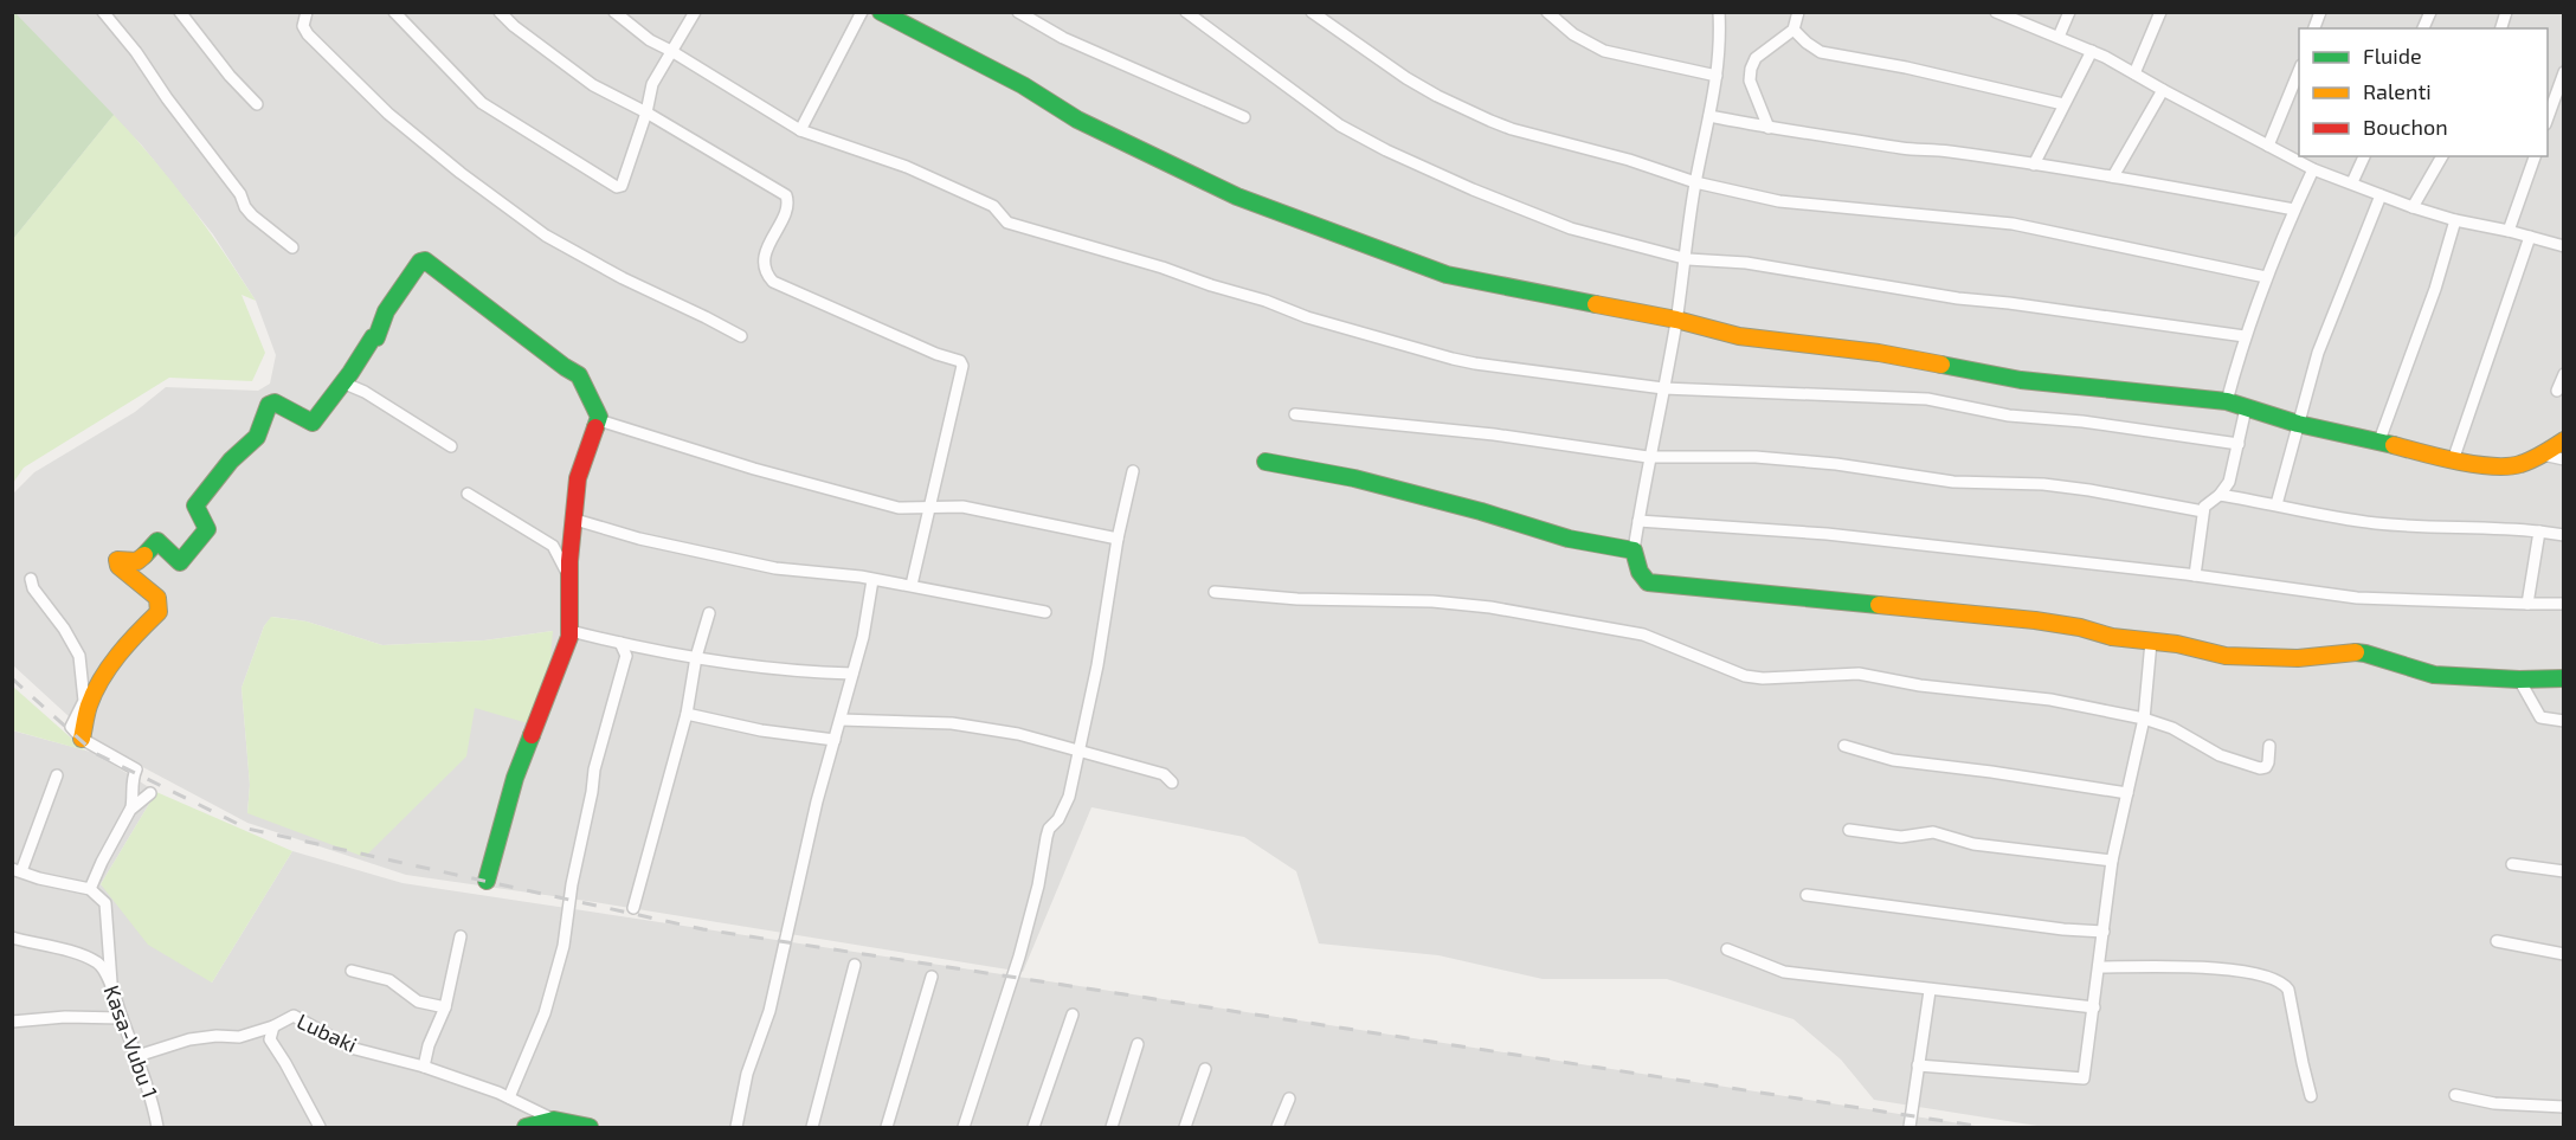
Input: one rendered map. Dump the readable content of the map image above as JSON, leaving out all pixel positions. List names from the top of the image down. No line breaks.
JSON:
{"streets":{"street":["Lubaki","Kasa-Vubu 1"]},"crossings":[["Lubaki","Kasa-Vubu 1"]],"legend":["Fluide","Ralenti","Bouchon"]}
